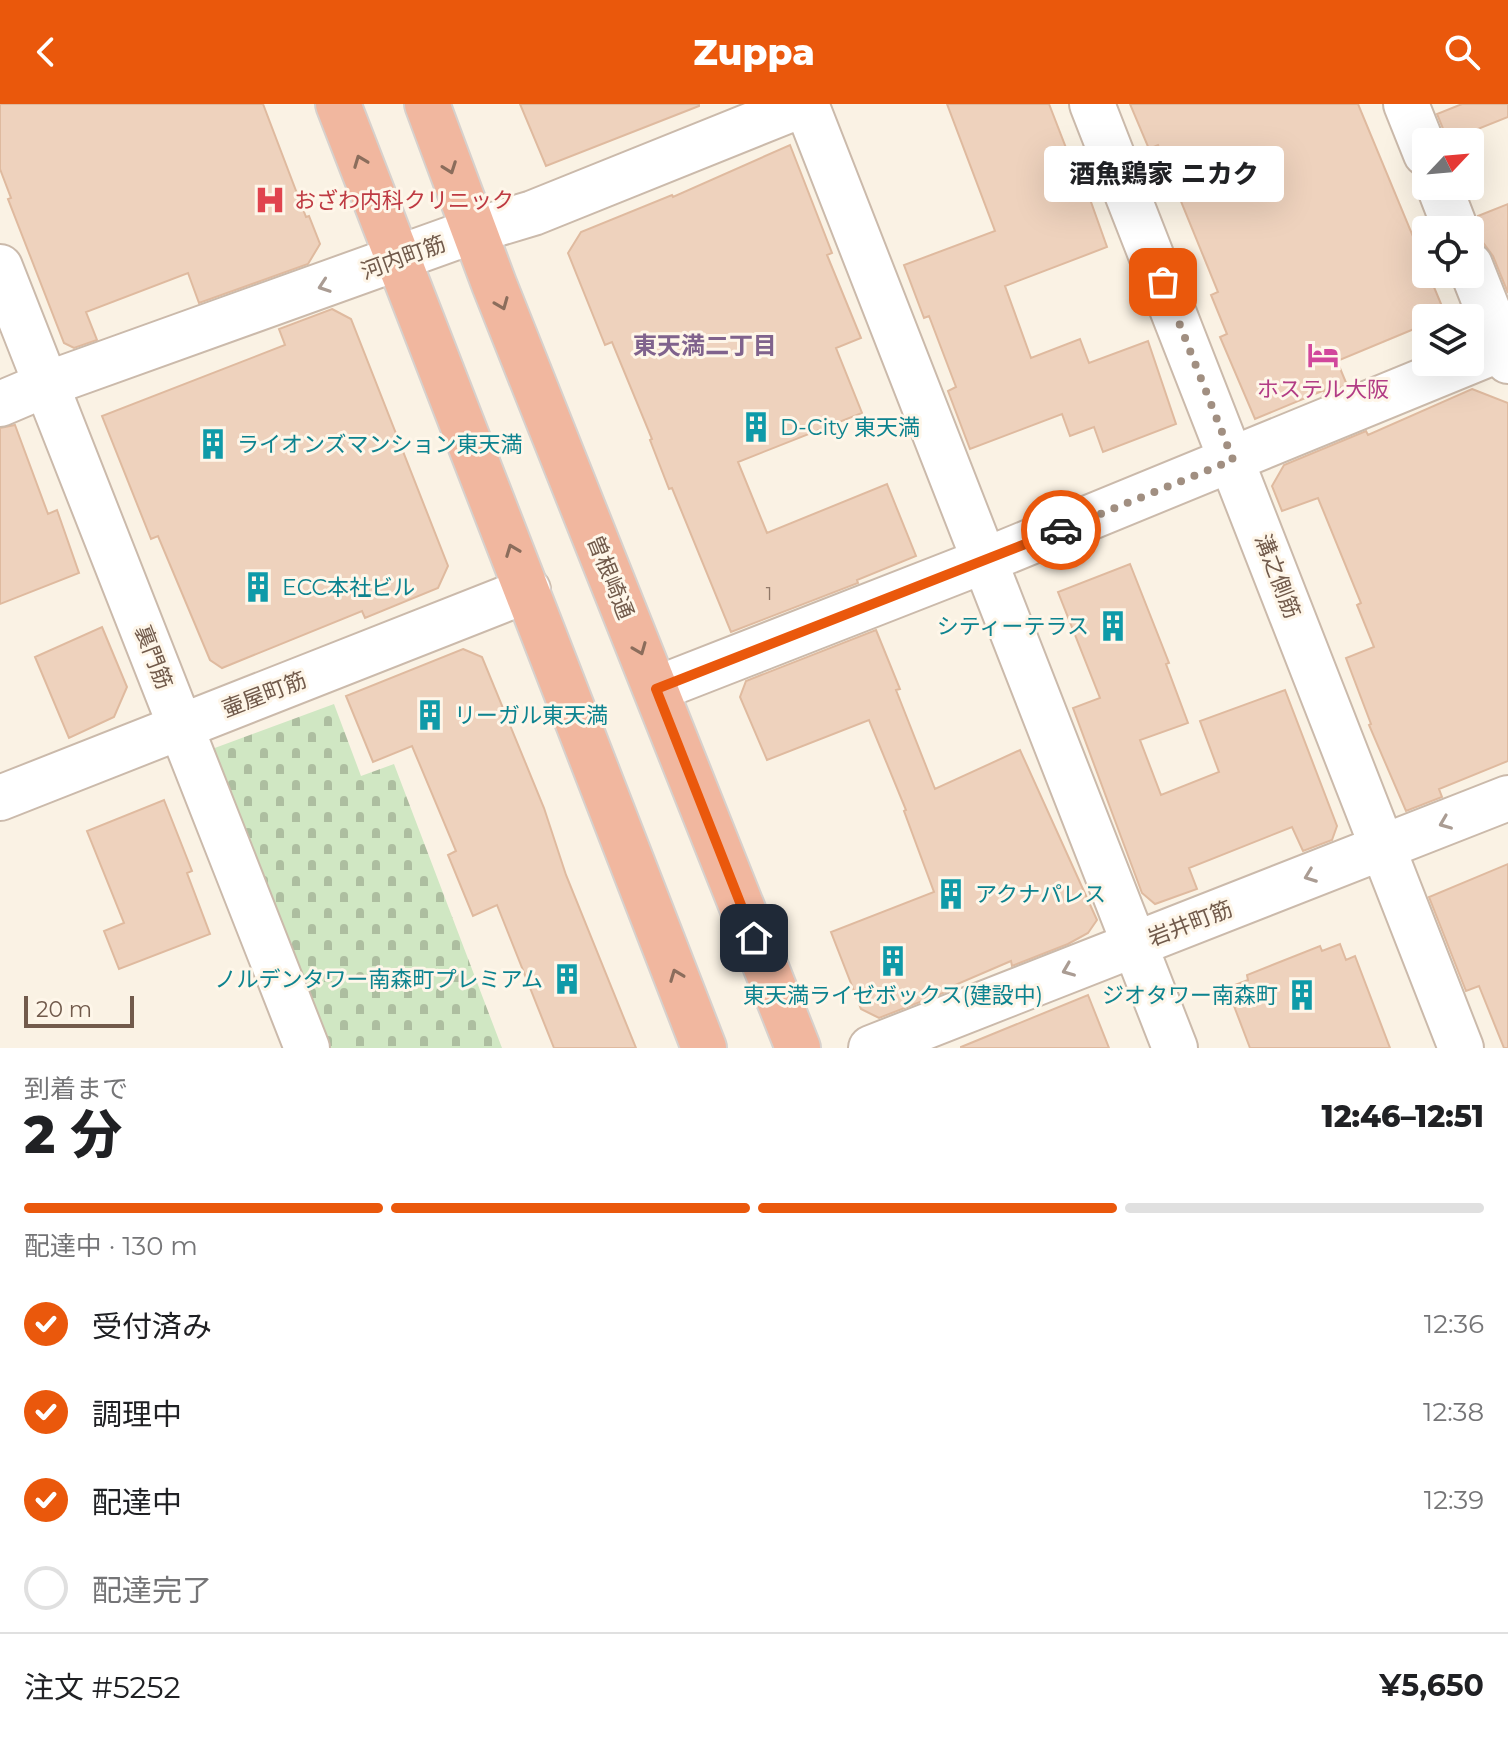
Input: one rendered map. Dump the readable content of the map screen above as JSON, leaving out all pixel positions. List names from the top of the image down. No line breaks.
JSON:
{"streets":{"highway":["曽根崎通"],"street":["河内町筋","溝之側筋","裏門筋","壷屋町筋","岩井町筋"]},"crossings":[["河内町筋","曽根崎通"],["河内町筋","裏門筋"],["溝之側筋","岩井町筋"],["裏門筋","壷屋町筋"]],"one_way":["河内町筋","岩井町筋"],"districts":["東天満二丁目"],"places":{"hospital":["おざわ内科クリニック"],"other":["酒魚鶏家 ニカク"],"hotel":["ホステル大阪"],"building":["D-City 東天満","ライオンズマンション東天満","ECC本社ビル","シティーテラス","リーガル東天満","アクナパレス","東天満ライゼボックス(建設中)","ノルデンタワー南森町プレミアム","ジオタワー南森町"]},"house_numbers":["1"],"scale_bar":"20 m","north":"top right","page":{"header":"Zuppa","bubble":"酒魚鶏家 ニカク","scale":"20 m","heading":["2 分","到着まで","12:46–12:51"],"panel":["注文 #5252","¥5,650"],"bar":"配達中 · 130 m","list":[["受付済み","12:36"],["調理中","12:38"],["配達中","12:39"],"配達完了"]}}
